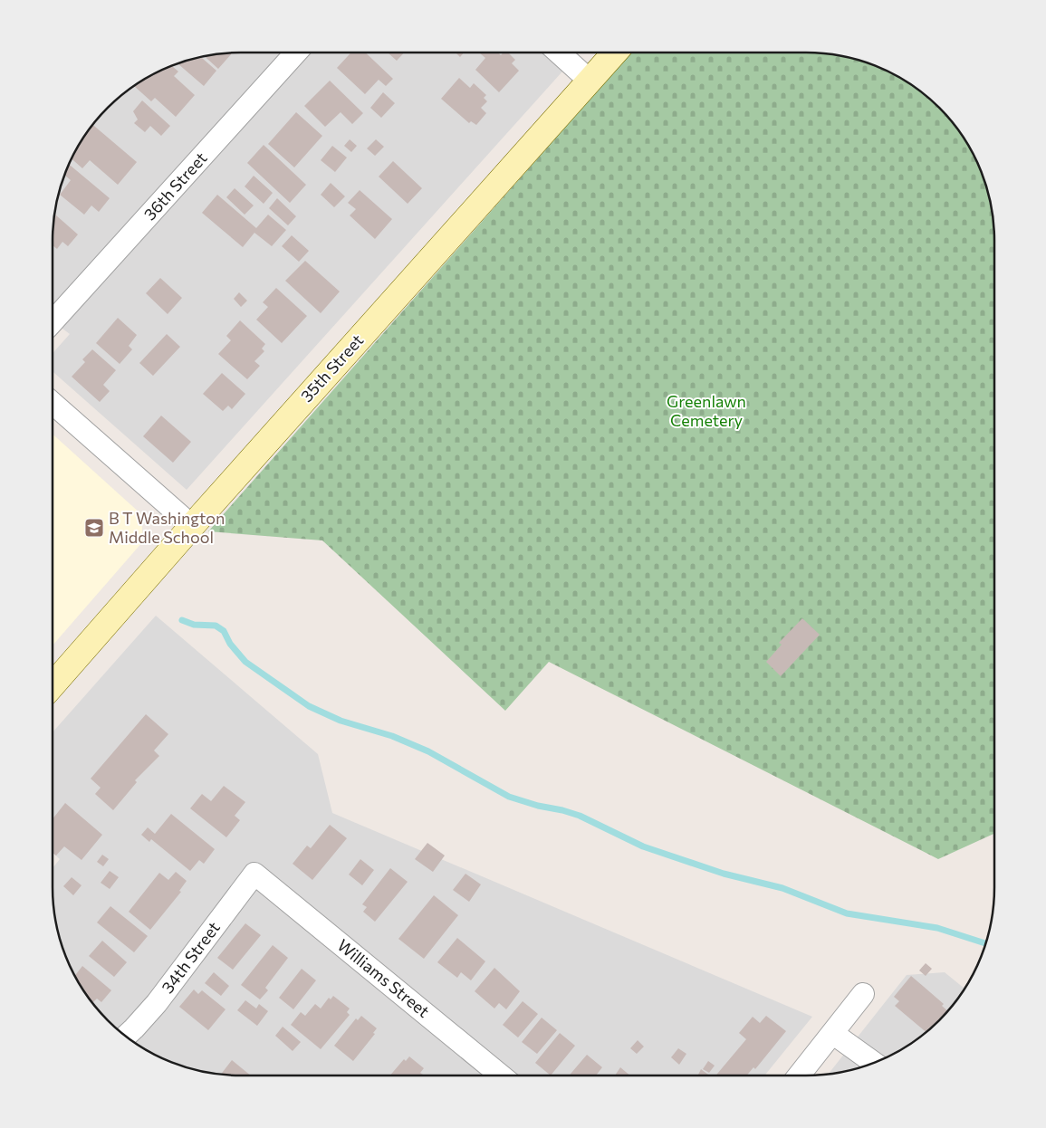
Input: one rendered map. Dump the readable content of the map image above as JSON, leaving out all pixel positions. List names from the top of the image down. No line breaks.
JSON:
{"streets":{"street":["36th Street","35th Street","34th Street","Williams Street"]},"crossings":[["34th Street","Williams Street"]],"parks":["Greenlawn Cemetery"],"places":{"school or university":["B T Washington Middle School"]}}
